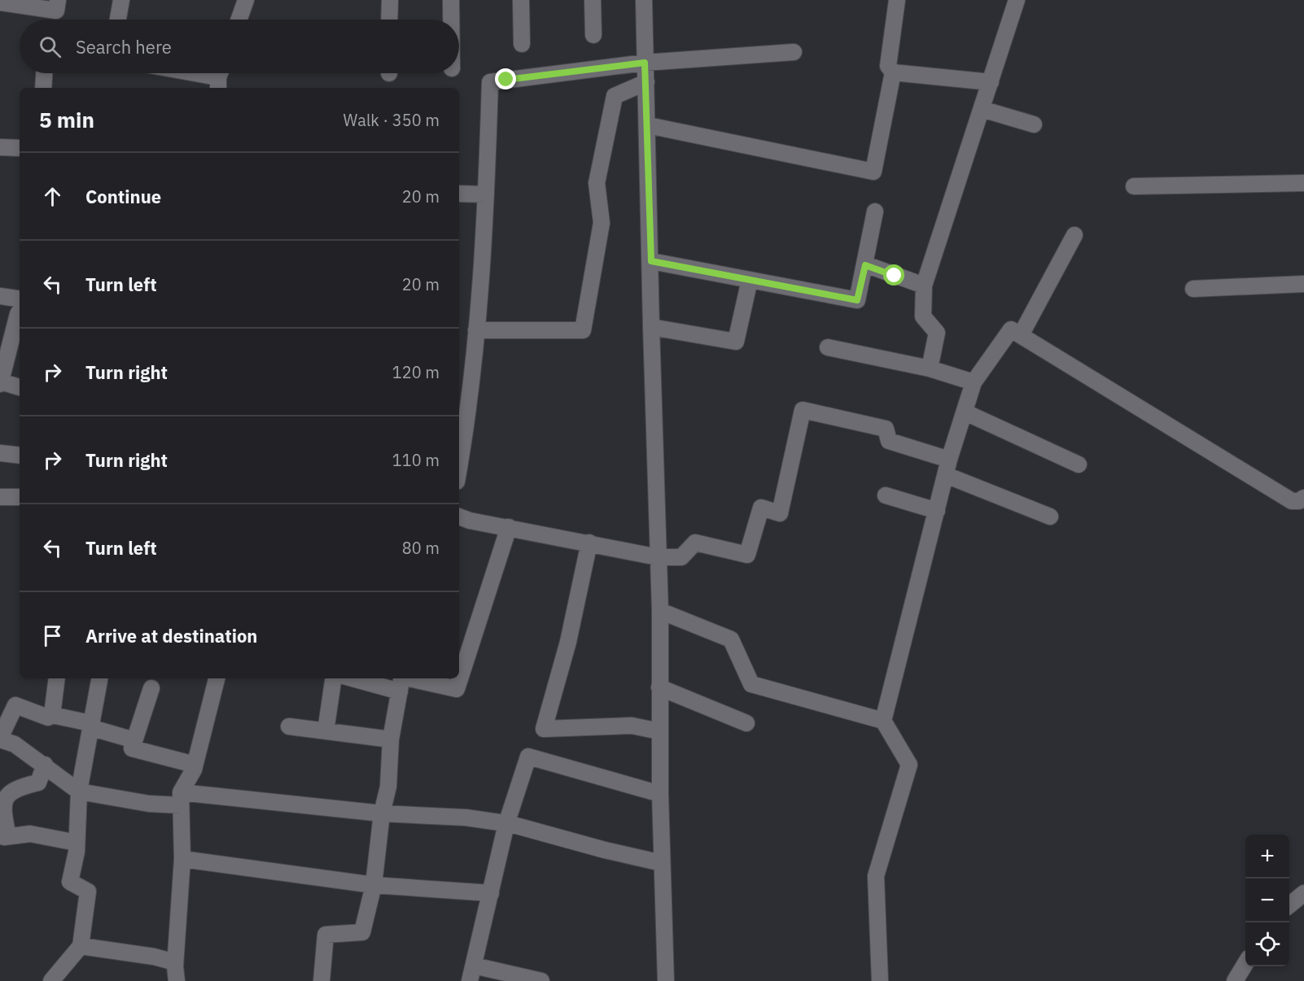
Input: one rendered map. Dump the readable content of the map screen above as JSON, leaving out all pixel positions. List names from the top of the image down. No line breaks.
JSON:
{"page":{"search":"Search here","heading":["5 min","Walk · 350 m"],"list":[["Continue","20 m"],["Turn left","20 m"],["Turn right","120 m"],["Turn right","110 m"],["Turn left","80 m"],"Arrive at destination"],"map_buttons":["+","−"]}}
